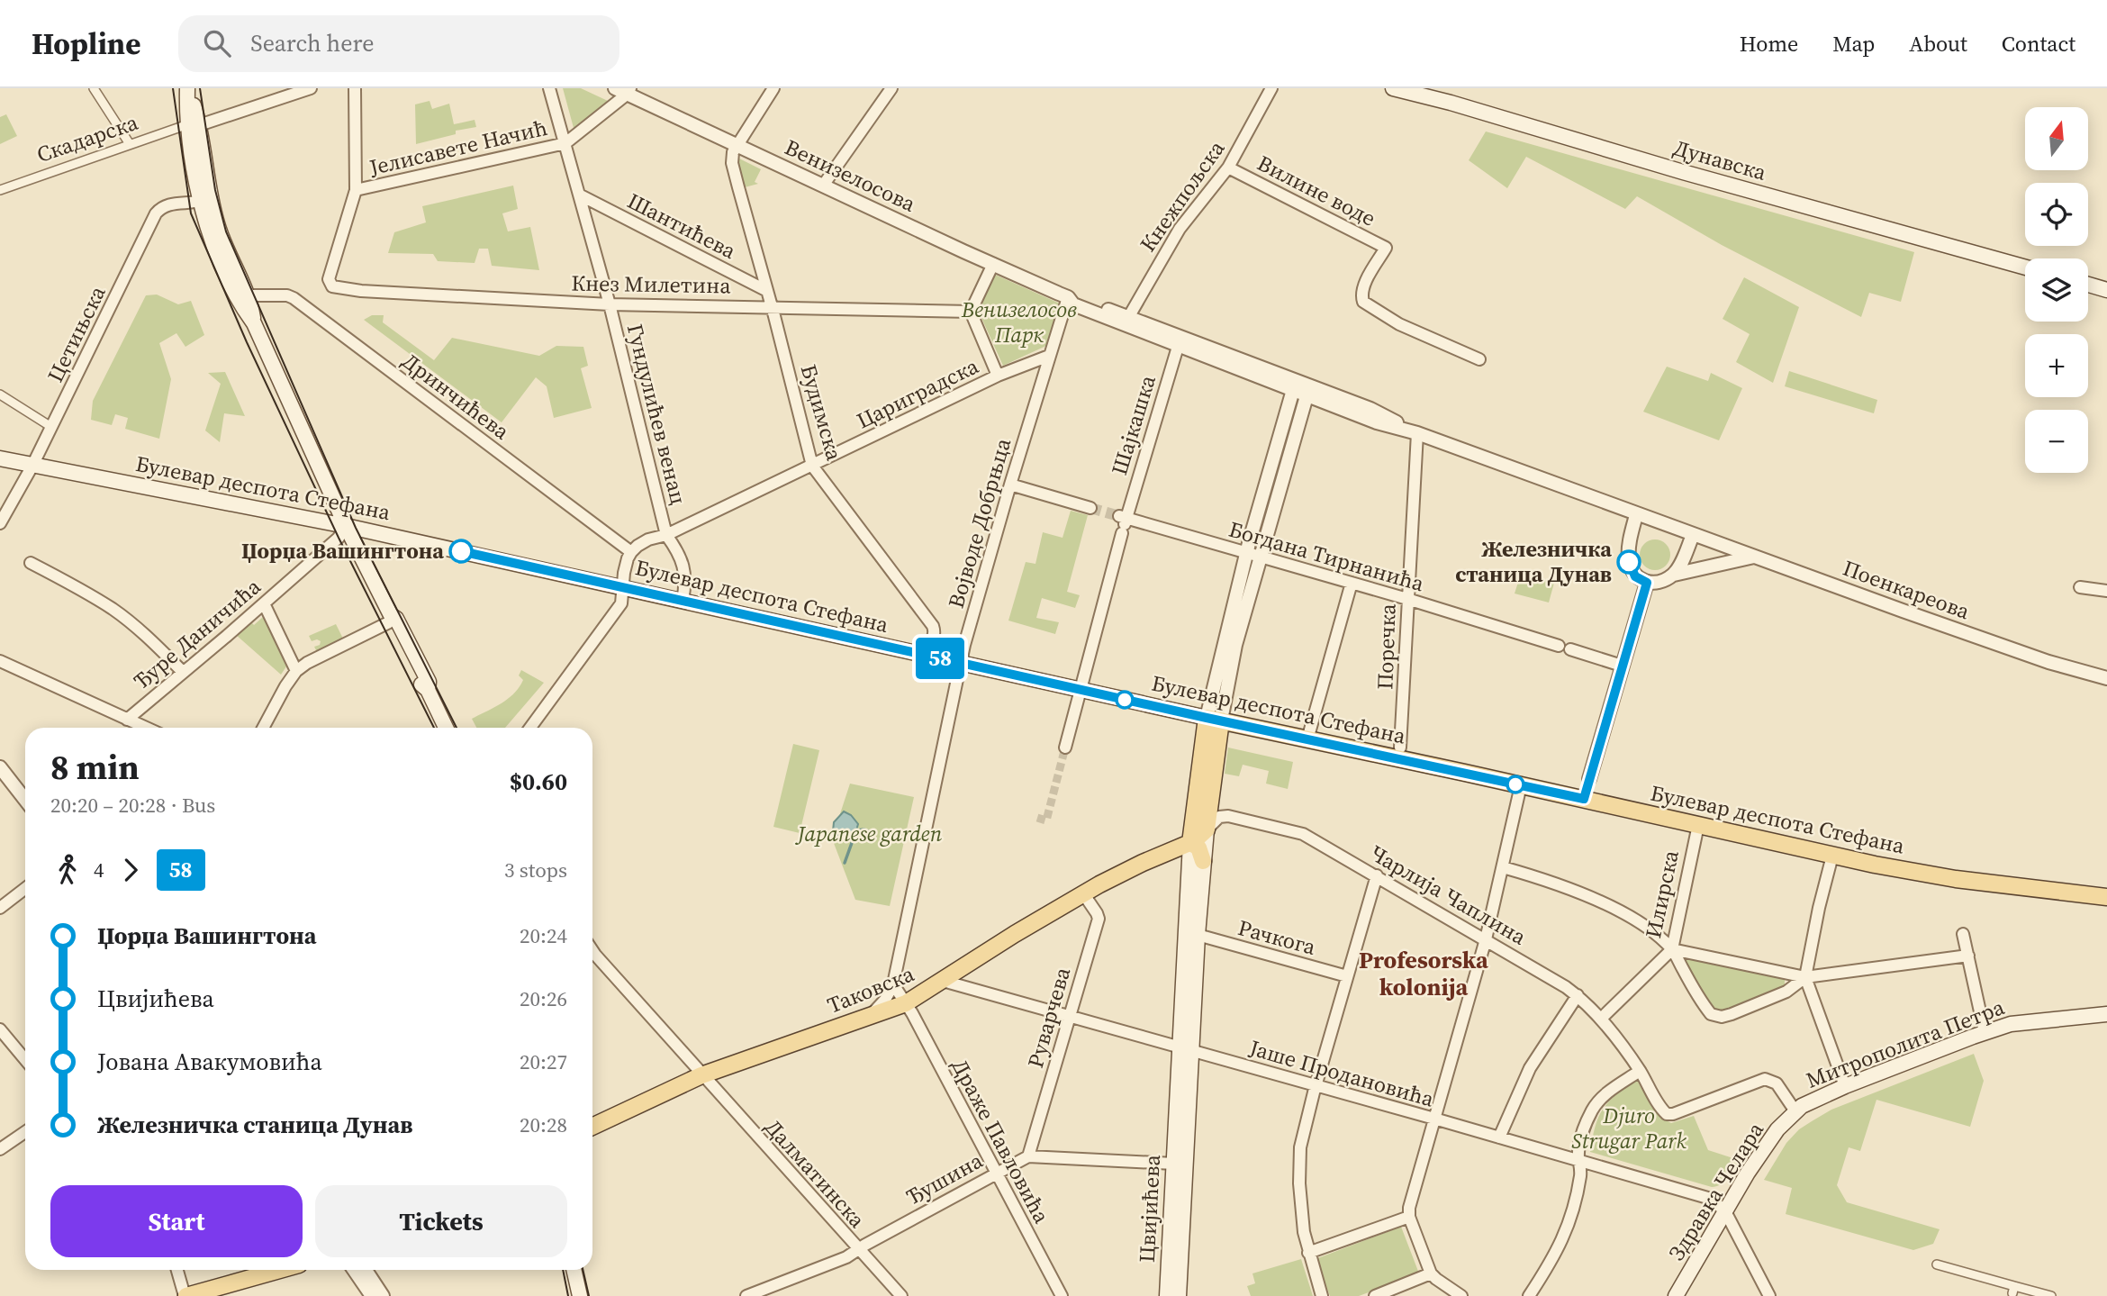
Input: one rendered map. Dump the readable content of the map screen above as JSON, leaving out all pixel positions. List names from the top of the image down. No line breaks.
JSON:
{"streets":{"main road":["Дунавска","Булевар деспота Стефана","Таковска","Митрополита Петра","Здравка Челара","Цвијићева"],"street":["Скадарска","Јелисавете Начић","Венизелосова","Вилине воде","Кнежпољска","Шантићева","Кнез Милетина","Цетињска","Цариградска","Дринчићева","Будимска","Гундулићев венац","Шајкашка","Војводе Добрњца","Богдана Тирнанића","Поенкареова","Ђуре Даничића","Поречка","Илирска","Чарлија Чаплина","Рачкога","Руварчева","Јаше Продановића","Драже Павловића","Далматинска","Ђушина"]},"crossings":[["Јелисавете Начић","Венизелосова"],["Јелисавете Начић","Кнез Милетина"],["Јелисавете Начић","Гундулићев венац"],["Венизелосова","Кнежпољска"],["Венизелосова","Будимска"],["Венизелосова","Шајкашка"],["Венизелосова","Војводе Добрњца"],["Венизелосова","Поенкареова"],["Венизелосова","Цвијићева"],["Вилине воде","Кнежпољска"],["Шантићева","Будимска"],["Шантићева","Гундулићев венац"],["Кнез Милетина","Будимска"],["Кнез Милетина","Гундулићев венац"],["Цетињска","Булевар деспота Стефана"],["Цариградска","Дринчићева"],["Цариградска","Будимска"],["Цариградска","Гундулићев венац"],["Цариградска","Војводе Добрњца"],["Будимска","Булевар деспота Стефана"],["Гундулићев венац","Булевар деспота Стефана"],["Шајкашка","Булевар деспота Стефана"],["Шајкашка","Богдана Тирнанића"],["Булевар деспота Стефана","Војводе Добрњца"],["Булевар деспота Стефана","Ђуре Даничића"],["Булевар деспота Стефана","Илирска"],["Булевар деспота Стефана","Цвијићева"],["Војводе Добрњца","Таковска"],["Богдана Тирнанића","Поречка"],["Богдана Тирнанића","Цвијићева"],["Поенкареова","Поречка"],["Поенкареова","Цвијићева"],["Илирска","Чарлија Чаплина"],["Чарлија Чаплина","Таковска"],["Чарлија Чаплина","Митрополита Петра"],["Чарлија Чаплина","Цвијићева"],["Рачкога","Цвијићева"],["Таковска","Руварчева"],["Таковска","Јаше Продановића"],["Таковска","Драже Павловића"],["Таковска","Далматинска"],["Таковска","Цвијићева"],["Руварчева","Јаше Продановића"],["Руварчева","Ђушина"],["Митрополита Петра","Здравка Челара"],["Јаше Продановића","Здравка Челара"],["Јаше Продановића","Цвијићева"],["Драже Павловића","Ђушина"],["Далматинска","Ђушина"]],"districts":["Profesorska kolonija"],"parks":["Венизелосов Парк","Japanese garden","Djuro Strugar Park"],"places":["Џорџа Вашингтона","Железничка станица Дунав"],"lines":["bus line 58"],"north":"top","page":{"header":"Hopline","search":"Search here","nav":["Home","Map","About","Contact"],"on_map":"58","map_buttons":["+","−"],"heading":["8 min","20:20 – 20:28 · Bus","$0.60"],"legs":["4","58","3 stops"],"list":[{"name":"Џорџа Вашингтона","value":"20:24"},{"name":"Цвијићева","value":"20:26"},{"name":"Јована Авакумовића","value":"20:27"},{"name":"Железничка станица Дунав","value":"20:28"}],"buttons":["Start","Tickets"]}}
